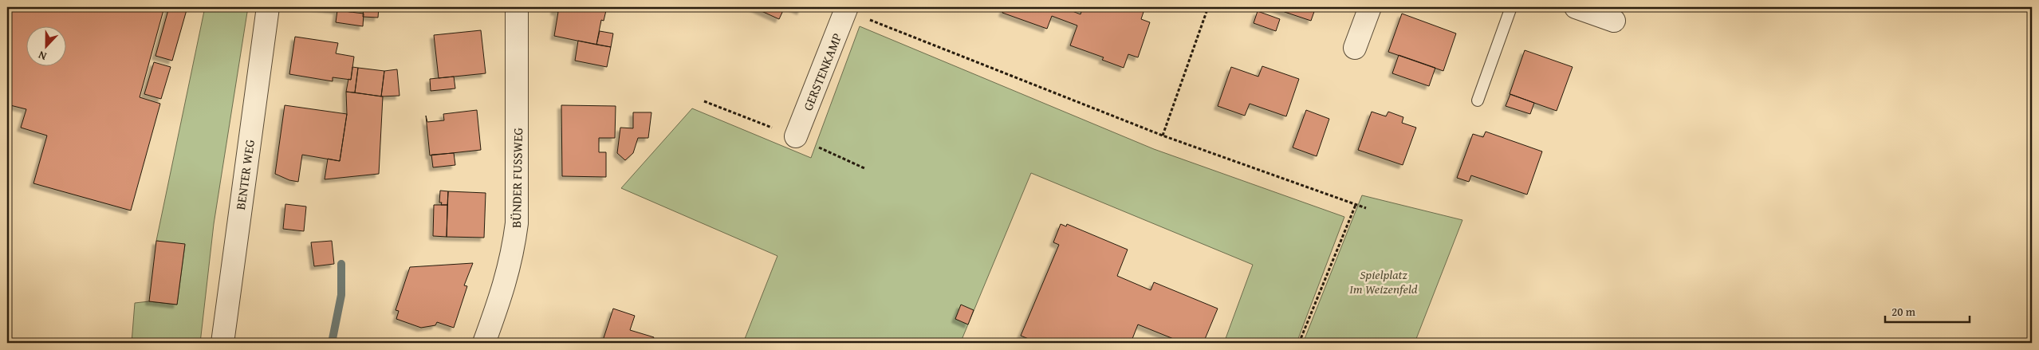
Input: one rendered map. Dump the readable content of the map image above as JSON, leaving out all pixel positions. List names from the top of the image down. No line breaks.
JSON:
{"streets":{"street":["GERSTENKAMP","BENTER WEG","BÜNDER FUSSWEG"]},"parks":["Spielplatz Im Weizenfeld"],"scale_bar":"20 m","north":"bottom"}
